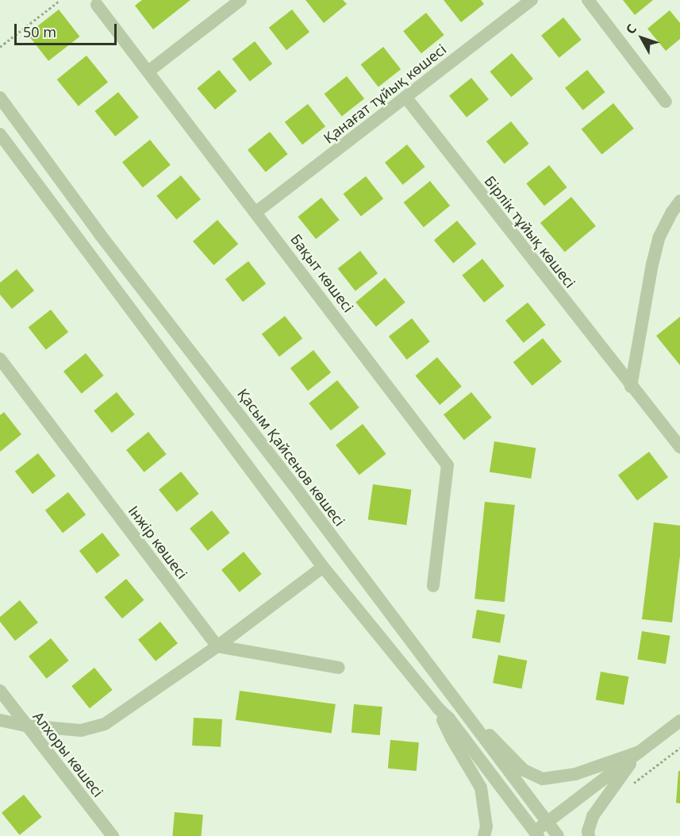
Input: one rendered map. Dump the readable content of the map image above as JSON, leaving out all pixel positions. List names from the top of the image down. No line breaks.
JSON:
{"streets":{"street":["Қанағат тұйық көшесі","Бірлік тұйық көшесі","Бақыт көшесі","Қасым Қайсенов көшесі","Інжір көшесі","Алхоры көшесі"]},"crossings":[["Қанағат тұйық көшесі","Бірлік тұйық көшесі"],["Қанағат тұйық көшесі","Бақыт көшесі"]],"scale_bar":"50 m","north":"top left"}
